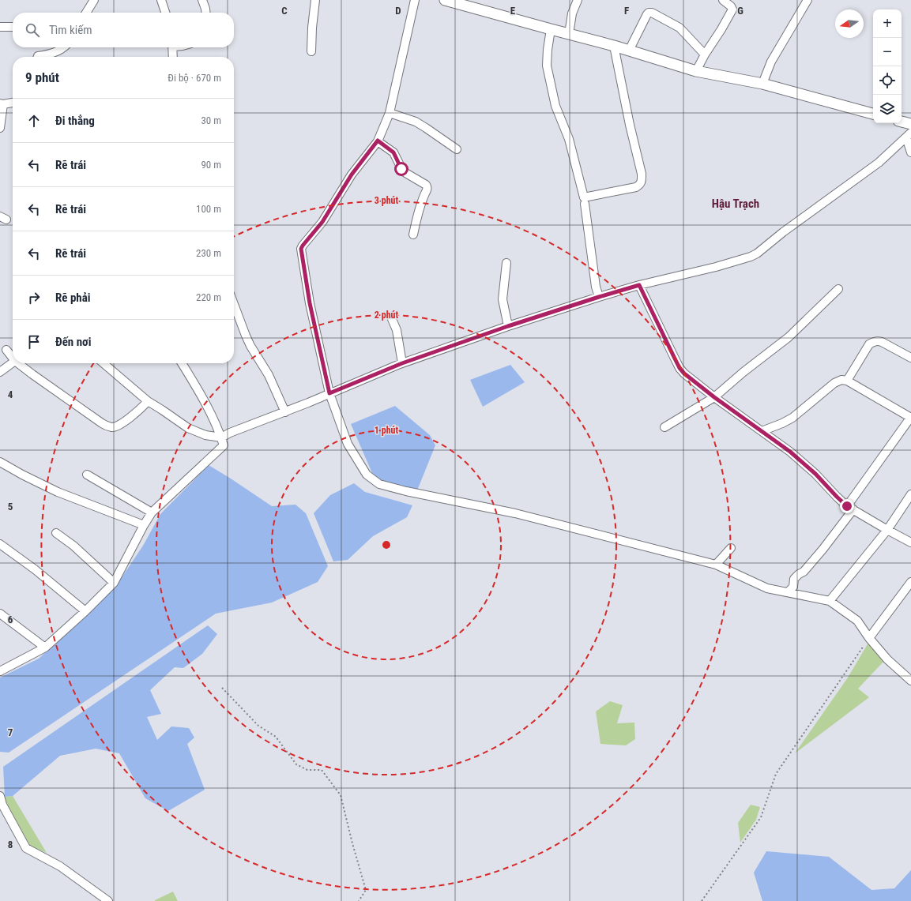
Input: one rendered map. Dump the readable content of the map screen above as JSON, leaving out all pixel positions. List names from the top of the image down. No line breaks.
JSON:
{"districts":["Hậu Trạch"],"north":"left","page":{"map_buttons":["+","−"],"search":"Tìm kiếm","heading":["9 phút","Đi bộ · 670 m"],"list":[["Đi thẳng","30 m"],["Rẽ trái","90 m"],["Rẽ trái","100 m"],["Rẽ trái","230 m"],["Rẽ phải","220 m"],"Đến nơi"]},"grid":{"columns":["C","D","E","F","G"],"rows":["4","5","6","7","8"]},"rings":["3 phút","2 phút","1 phút"]}
